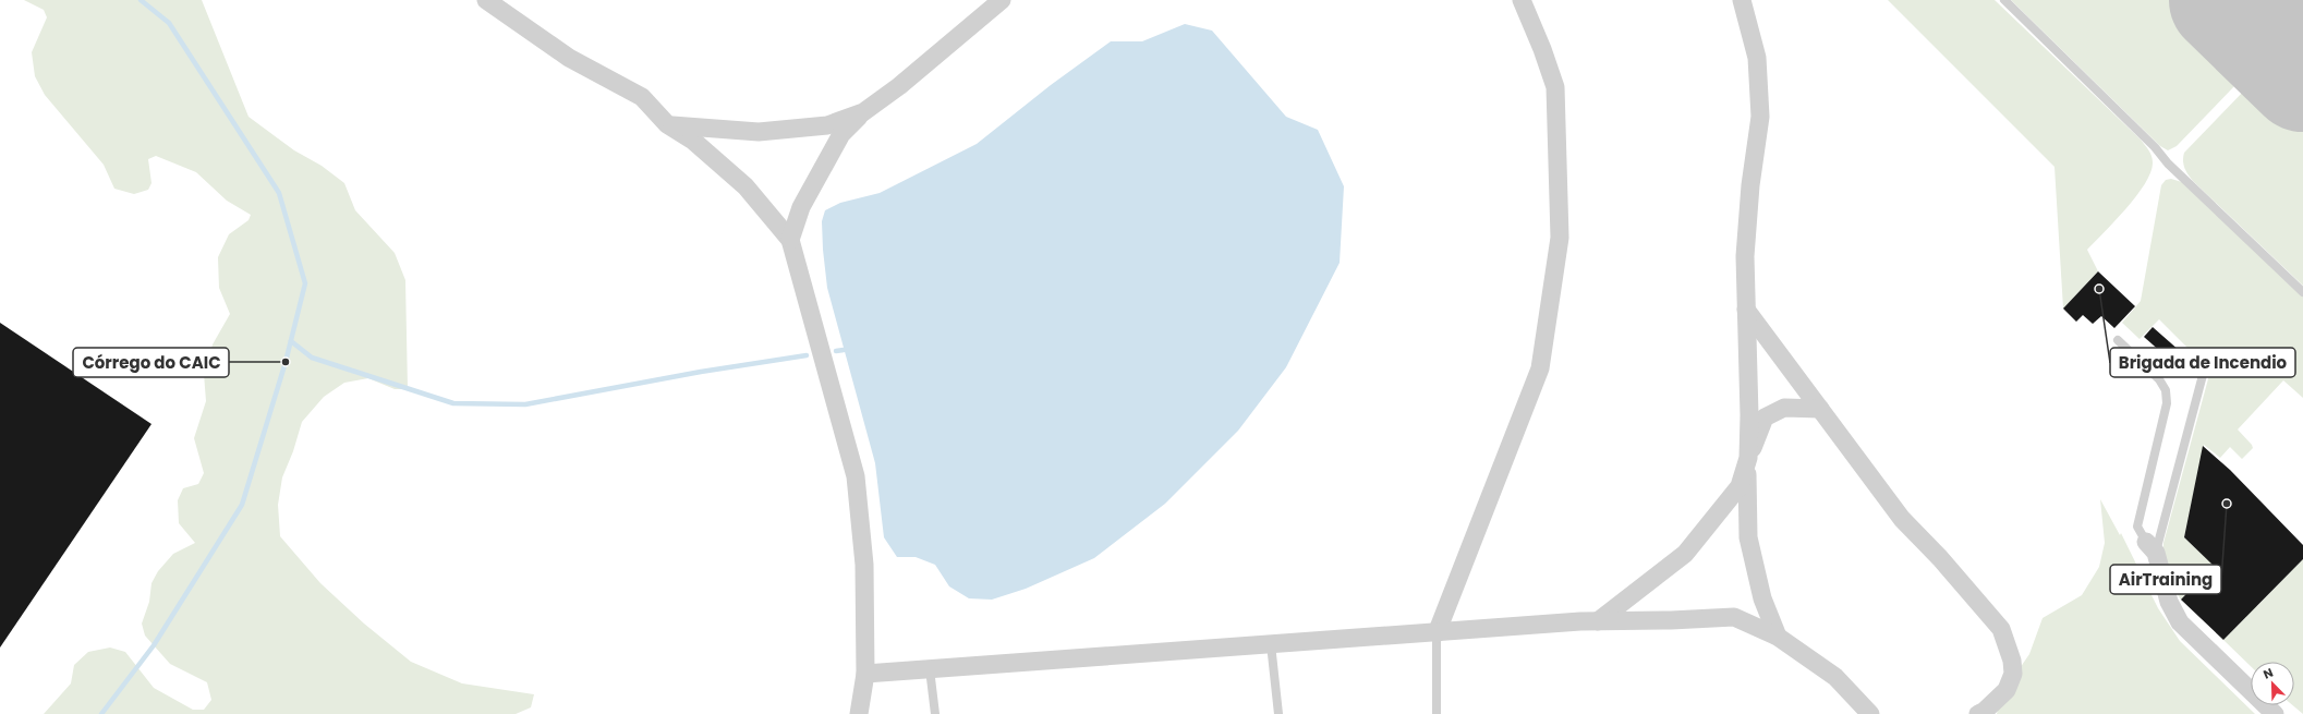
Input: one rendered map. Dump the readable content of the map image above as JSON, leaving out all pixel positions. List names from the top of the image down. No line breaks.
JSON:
{"places":["Brigada de Incendio","Córrego do CAIC","AirTraining"],"north":"top left"}
